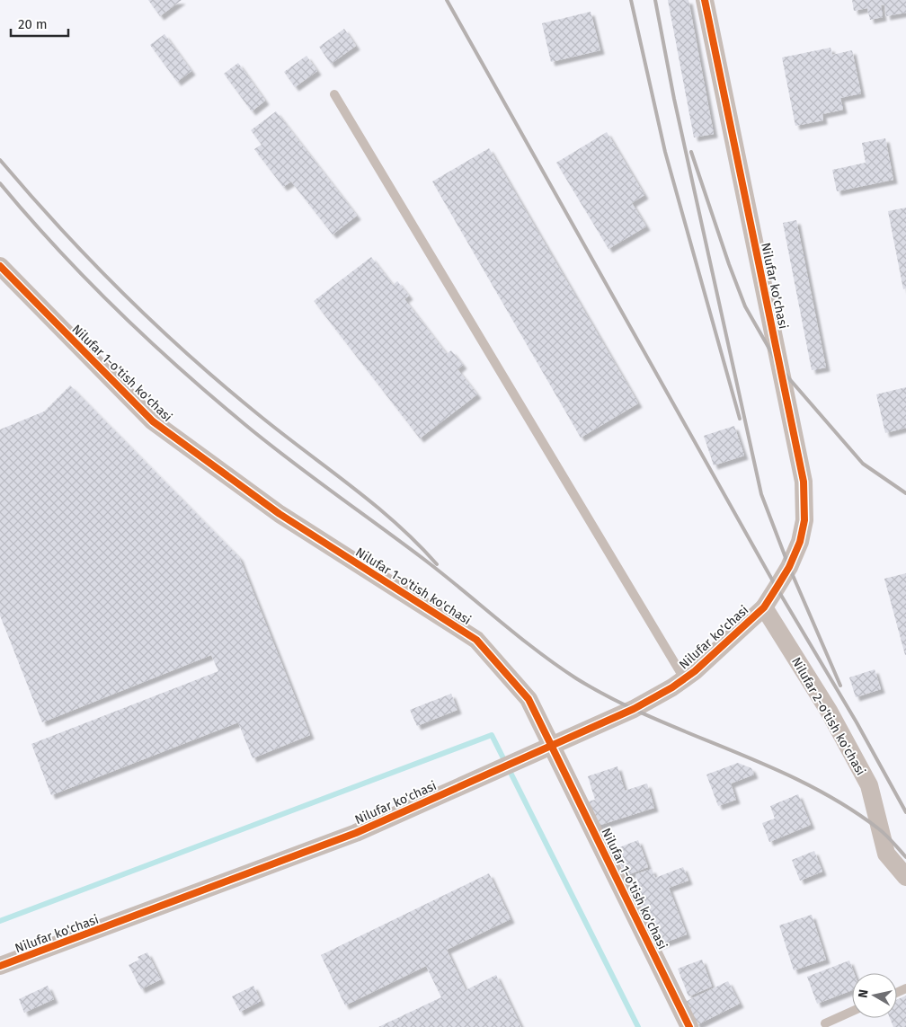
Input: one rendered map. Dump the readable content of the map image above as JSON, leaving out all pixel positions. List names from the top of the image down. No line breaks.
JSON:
{"streets":{"street":["Nilufar ko'chasi","Nilufar 1-o'tish ko'chasi","Nilufar 2-o'tish ko'chasi"]},"crossings":[["Nilufar ko'chasi","Nilufar 1-o'tish ko'chasi"],["Nilufar ko'chasi","Nilufar 2-o'tish ko'chasi"]],"scale_bar":"20 m","north":"left"}
